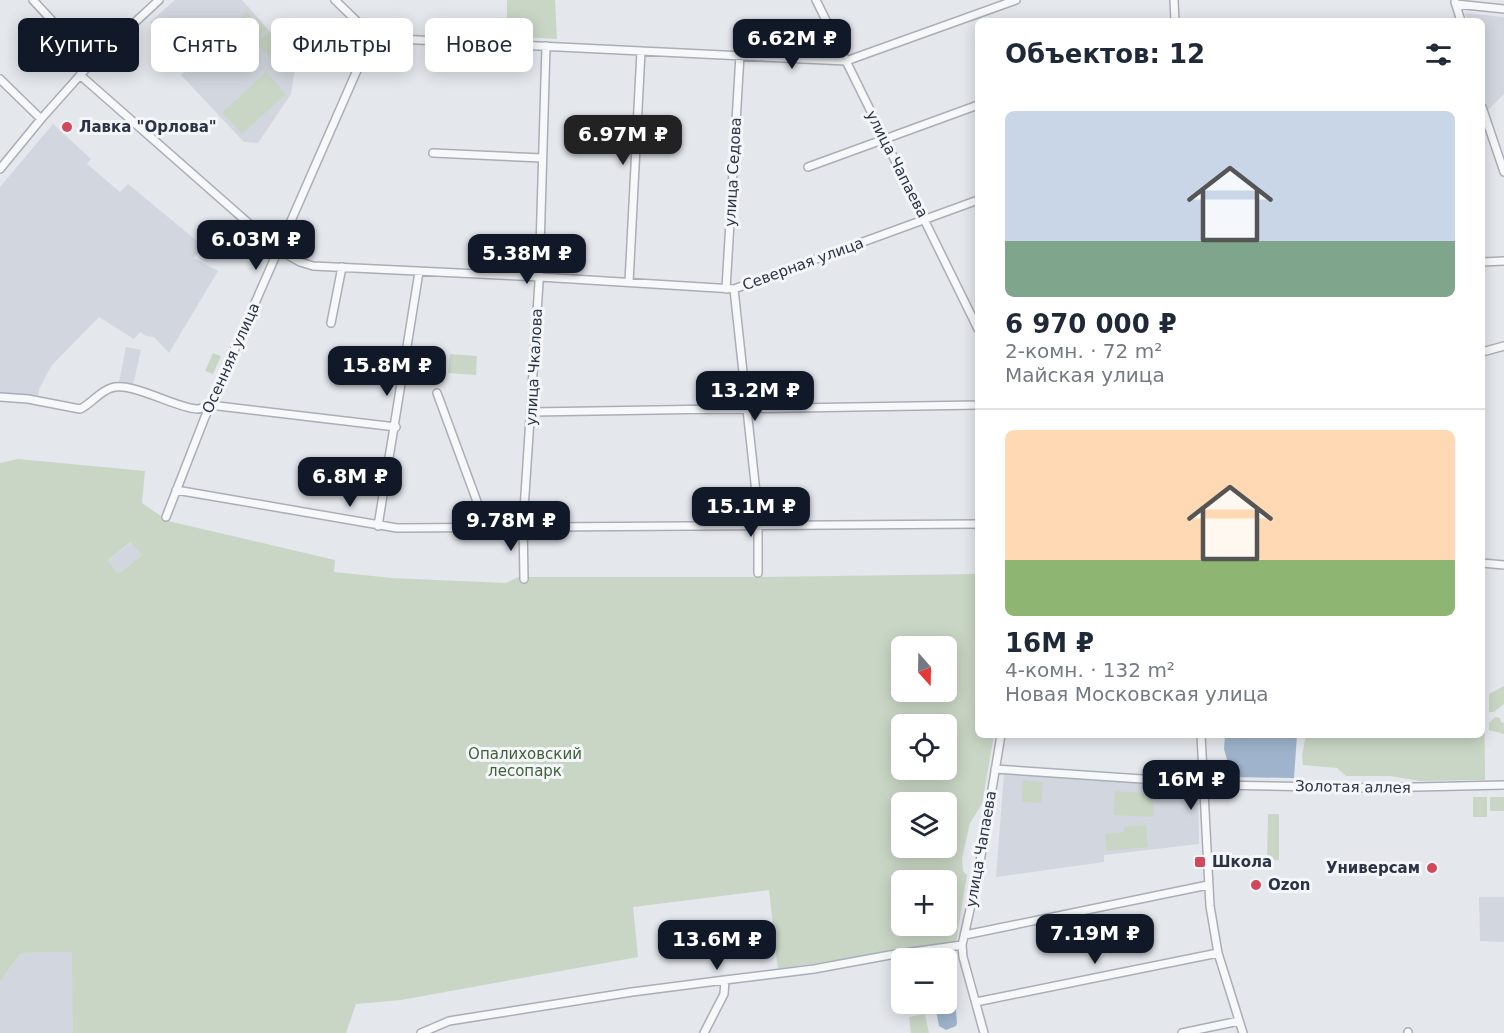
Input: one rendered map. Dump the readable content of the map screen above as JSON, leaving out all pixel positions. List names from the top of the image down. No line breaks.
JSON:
{"streets":{"street":["улица Чапаева","улица Седова","Северная улица","Осенняя улица","улица Чкалова","Золотая аллея"]},"crossings":[["улица Чапаева","Северная улица"],["улица Чапаева","Золотая аллея"],["улица Седова","Северная улица"],["Северная улица","Осенняя улица"],["Северная улица","улица Чкалова"]],"parks":["Опалиховский лесопарк"],"places":{"other":["Лавка \"Орлова\"","Универсам","Ozon"],"transit":["Школа"]},"north":"bottom","page":{"chip":["Купить","Снять","Фильтры","Новое"],"heading":"Объектов: 12","price":["6.62M ₽","6.97M ₽","6.03M ₽","5.38M ₽","15.8M ₽","13.2M ₽","6.8M ₽","15.1M ₽","9.78M ₽","16M ₽","7.19M ₽","13.6M ₽"],"list":[{"name":"6 970 000 ₽","note":"2-комн. · 72 m² · Майская улица"},{"name":"16M ₽","note":"4-комн. · 132 m² · Новая Московская улица"}],"map_buttons":["+","−"]}}
